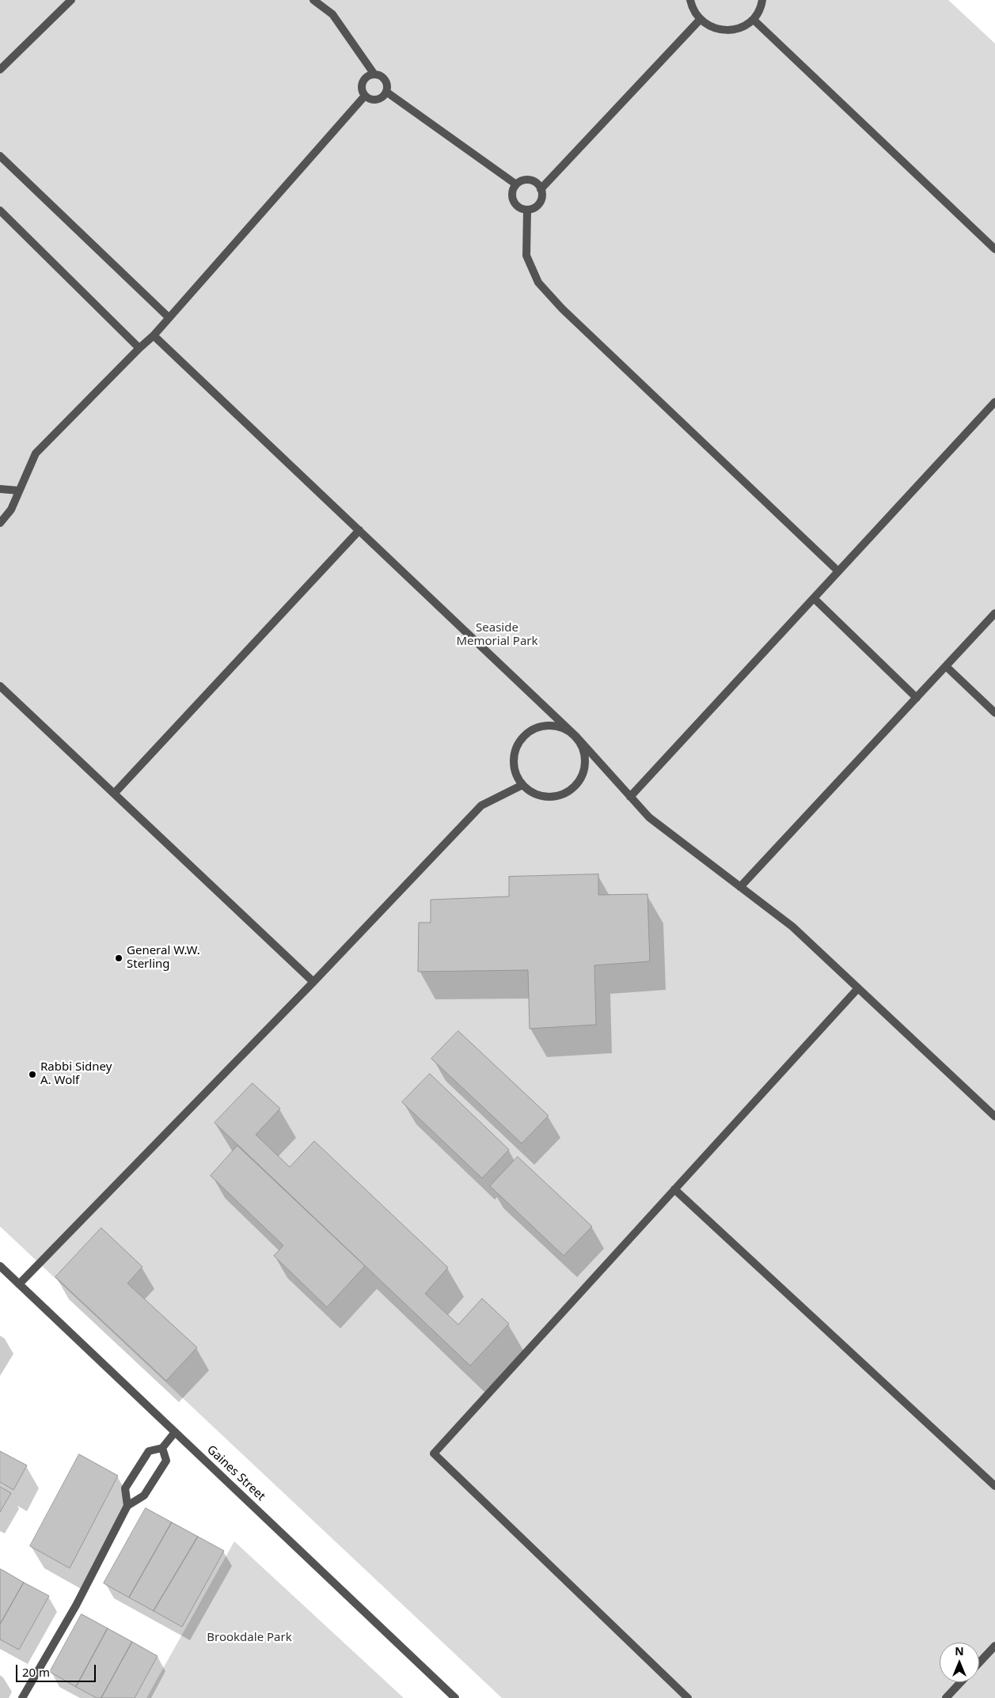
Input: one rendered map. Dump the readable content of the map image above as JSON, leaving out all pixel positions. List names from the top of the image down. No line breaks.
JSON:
{"streets":{"street":["Gaines Street"]},"parks":["Seaside Memorial Park","Brookdale Park"],"places":["General W.W. Sterling","Rabbi Sidney A. Wolf"],"scale_bar":"20 m","north":"top"}
